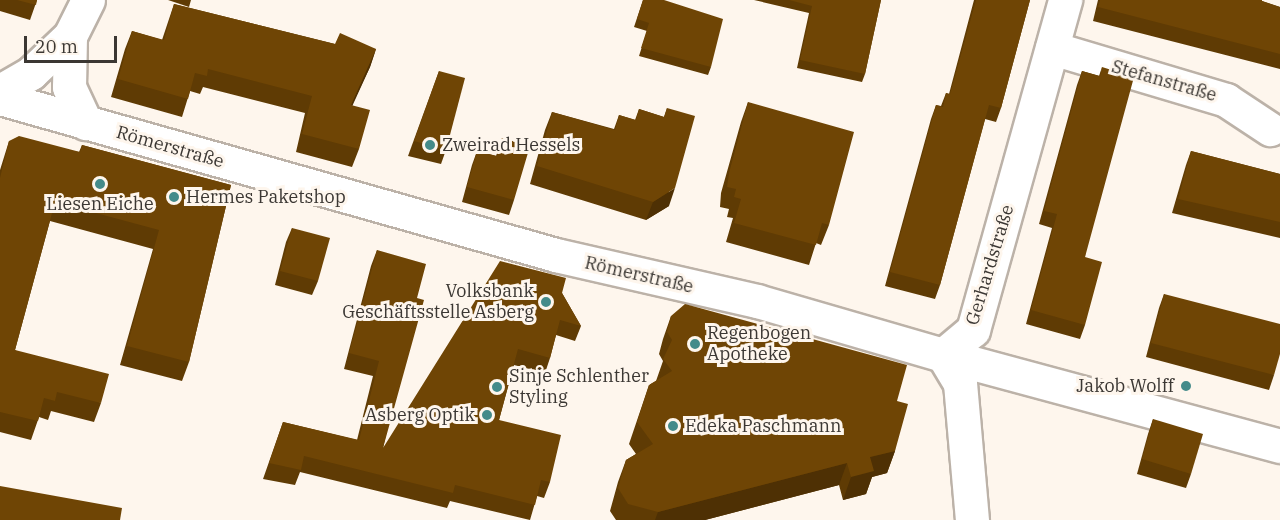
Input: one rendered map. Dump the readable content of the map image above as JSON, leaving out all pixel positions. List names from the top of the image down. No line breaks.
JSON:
{"streets":{"street":["Stefanstraße","Römerstraße","Gerhardstraße"]},"crossings":[["Stefanstraße","Gerhardstraße"],["Römerstraße","Gerhardstraße"]],"places":["Zweirad Hessels","Liesen Eiche","Hermes Paketshop","Volksbank Geschäftsstelle Asberg","Regenbogen Apotheke","Jakob Wolff","Sinje Schlenther Styling","Asberg Optik","Edeka Paschmann"],"scale_bar":"20 m"}
